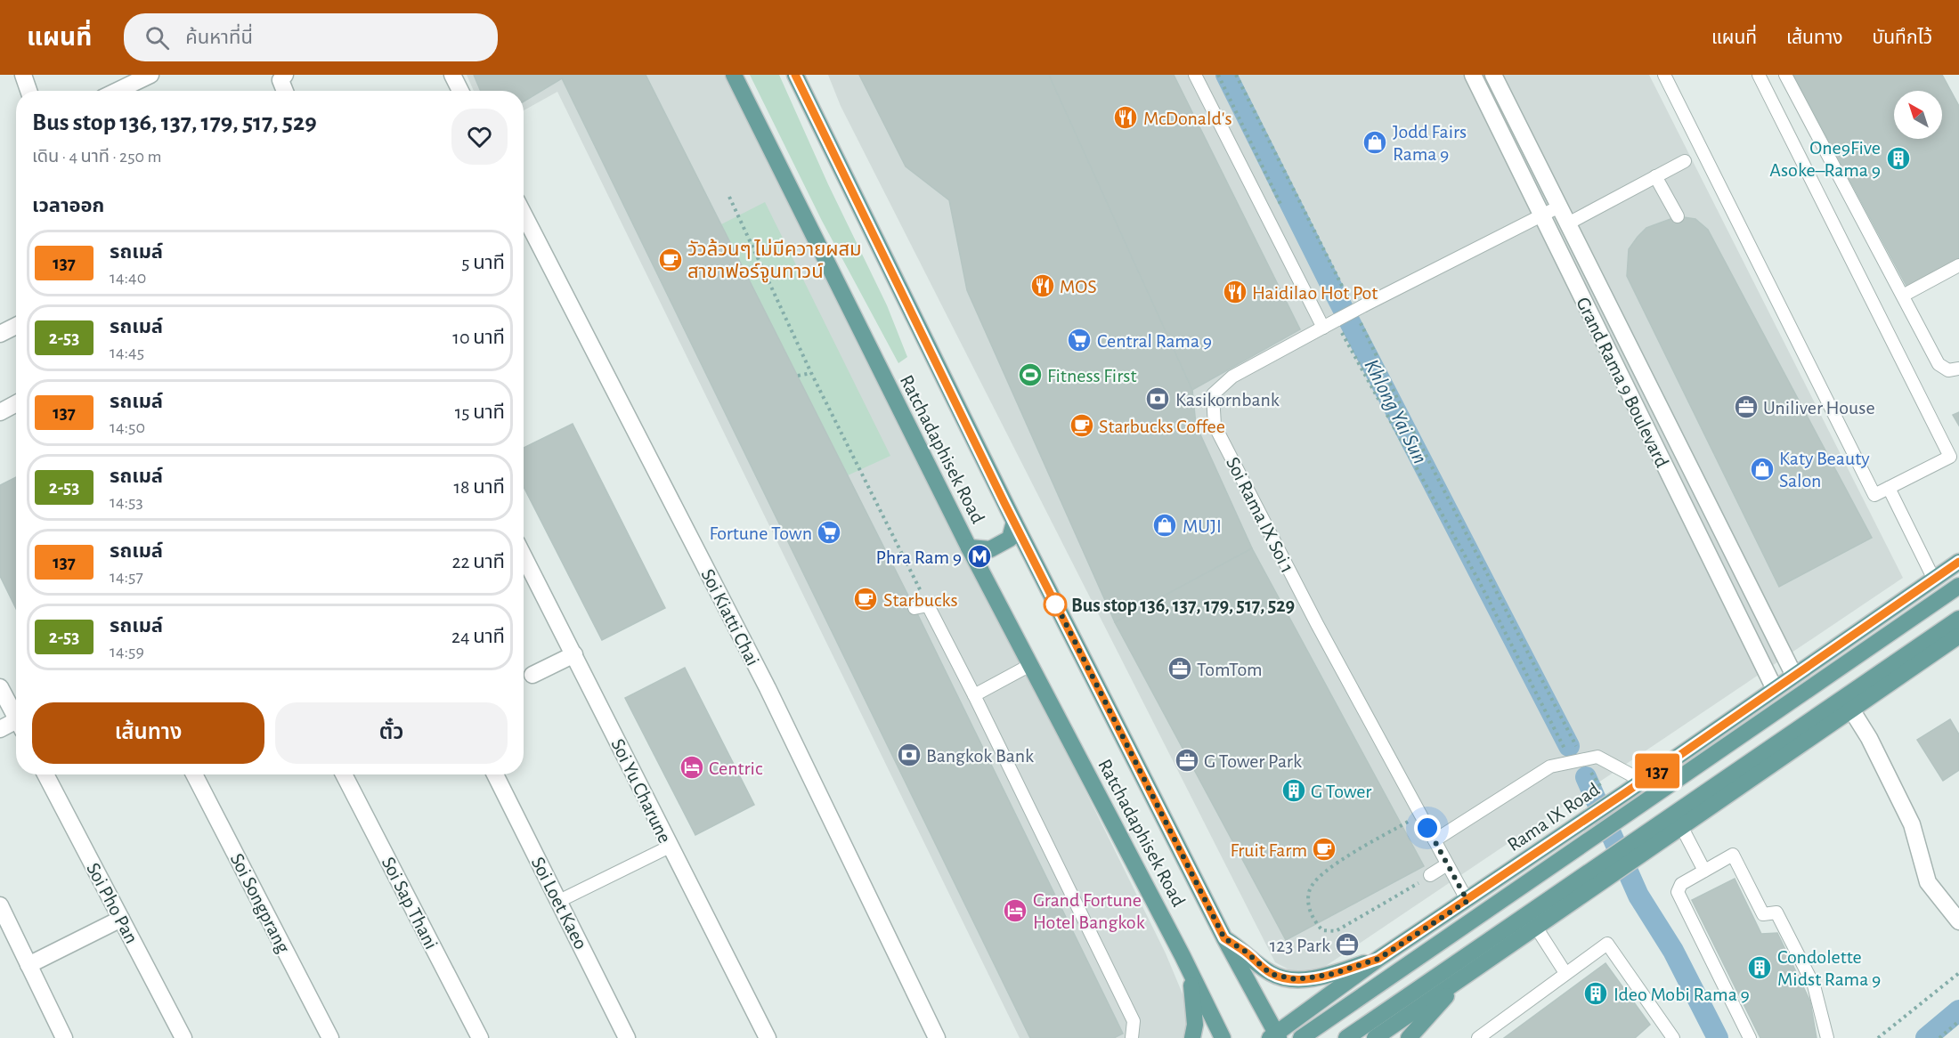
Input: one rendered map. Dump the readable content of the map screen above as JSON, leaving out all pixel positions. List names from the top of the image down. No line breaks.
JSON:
{"streets":{"main road":["Ratchadaphisek Road","Rama IX Road"],"street":["Grand Rama 9 Boulevard","Soi Kiatti Chai","Soi Yu Charune","Soi Pho Pan","Soi Songprang","Soi Sap Thani","Soi Loet Kaeo"],"lane":["Soi Rama IX Soi 1"]},"crossings":[["Grand Rama 9 Boulevard","Soi Rama IX Soi 1"],["Grand Rama 9 Boulevard","Rama IX Road"],["Ratchadaphisek Road","Rama IX Road"],["Soi Rama IX Soi 1","Rama IX Road"]],"water":["Khlong Yai Sun"],"places":{"restaurant":["McDonald's","MOS","Haidilao Hot Pot"],"shop":["Jodd Fairs Rama 9","Katy Beauty Salon","MUJI"],"building":["One9Five Asoke–Rama 9","G Tower","Condolette Midst Rama 9","Ideo Mobi Rama 9"],"cafe":["วัวล้วนๆ ไม่มีควายผสม สาขาฟอร์จูนทาวน์","Starbucks Coffee","Starbucks","Fruit Farm"],"supermarket":["Central Rama 9","Fortune Town"],"sports":["Fitness First"],"bank":["Kasikornbank","Bangkok Bank"],"office":["Uniliver House","TomTom","G Tower Park","123 Park"],"metro station":["Phra Ram 9"],"other":["Bus stop 136, 137, 179, 517, 529"],"hotel":["Centric","Grand Fortune Hotel Bangkok"]},"lines":["bus line 137"],"north":"top left","page":{"header":"แผนที่","search":"ค้นหาที่นี่","nav":["แผนที่","เส้นทาง","บันทึกไว้"],"on_map":"137","heading":[["Bus stop 136, 137, 179, 517, 529","เดิน · 4 นาที · 250 m"],"เวลาออก"],"list":[{"mark":"137","name":"รถเมล์","note":"14:40","value":"5 นาที"},{"mark":"2-53","name":"รถเมล์","note":"14:45","value":"10 นาที"},{"mark":"137","name":"รถเมล์","note":"14:50","value":"15 นาที"},{"mark":"2-53","name":"รถเมล์","note":"14:53","value":"18 นาที"},{"mark":"137","name":"รถเมล์","note":"14:57","value":"22 นาที"},{"mark":"2-53","name":"รถเมล์","note":"14:59","value":"24 นาที"}],"buttons":["เส้นทาง","ตั๋ว"]}}
